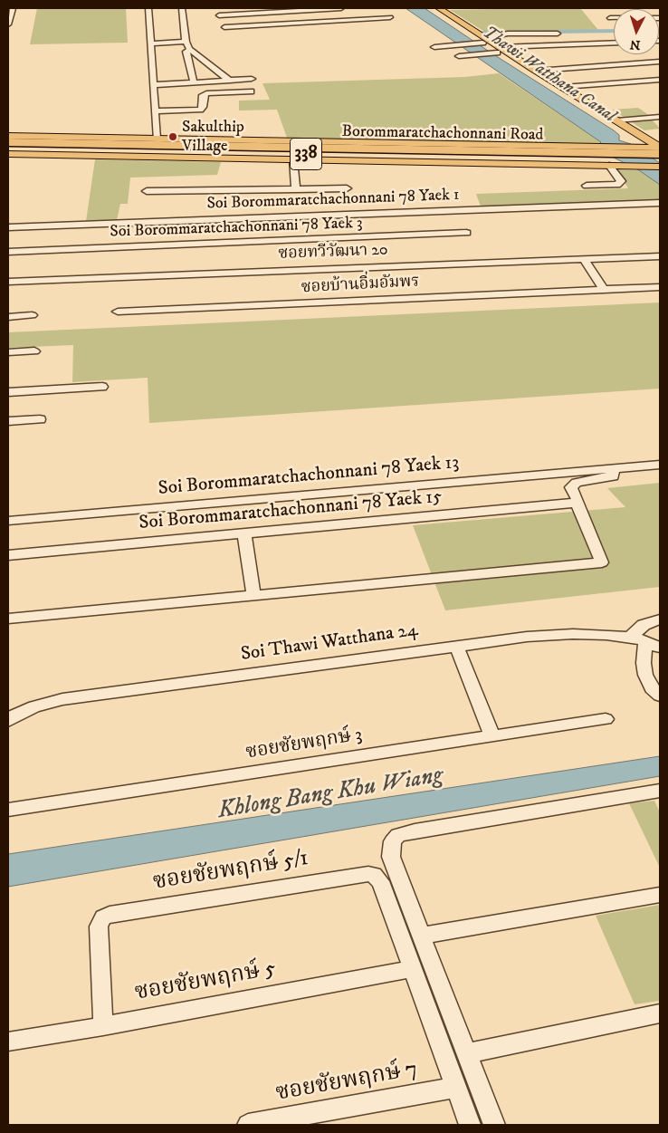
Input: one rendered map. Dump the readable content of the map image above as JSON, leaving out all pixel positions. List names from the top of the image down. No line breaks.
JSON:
{"streets":{"highway":["Borommaratchachonnani Road","338"],"street":["Soi Borommaratchachonnani 78 Yaek 1","Soi Borommaratchachonnani 78 Yaek 3","ซอยทวีวัฒนา 20","ซอยบ้านอิ่มอัมพร","Soi Borommaratchachonnani 78 Yaek 13","Soi Borommaratchachonnani 78 Yaek 15","Soi Thawi Watthana 24","ซอยชัยพฤกษ์ 3","ซอยชัยพฤกษ์ 5/1","ซอยชัยพฤกษ์ 5","ซอยชัยพฤกษ์ 7"]},"crossings":[["Borommaratchachonnani Road","338"],["Soi Borommaratchachonnani 78 Yaek 1","Soi Borommaratchachonnani 78 Yaek 3"],["ซอยชัยพฤกษ์ 5/1","ซอยชัยพฤกษ์ 5"]],"water":["Thawi Watthana Canal","Khlong Bang Khu Wiang"],"places":["Sakulthip Village"],"north":"bottom"}
